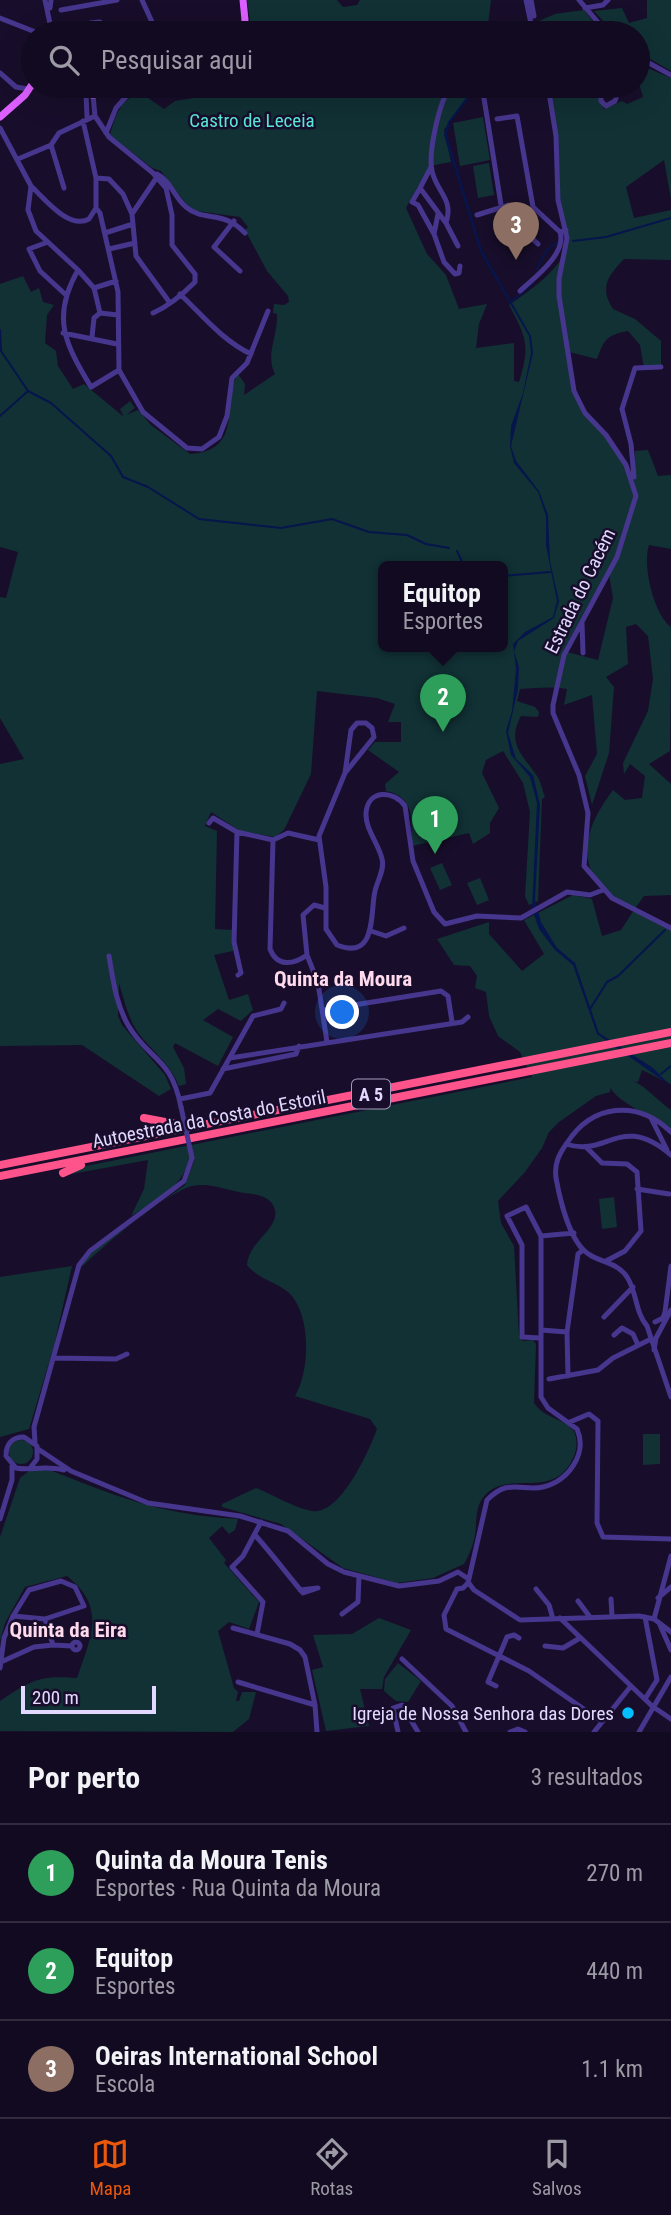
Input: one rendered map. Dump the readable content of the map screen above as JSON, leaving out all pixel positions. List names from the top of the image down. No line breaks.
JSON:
{"streets":{"highway":["A 5","Autoestrada da Costa do Estoril"],"street":["Estrada do Cacém"]},"districts":["Quinta da Moura","Quinta da Eira"],"parks":["Castro de Leceia"],"places":["Igreja de Nossa Senhora das Dores"],"scale_bar":"200 m","page":{"search":"Pesquisar aqui","pins":["3","2","1"],"popup":["Equitop","Esportes"],"scale":"200 m","heading":["Por perto","3 resultados"],"list":[{"mark":"1","name":"Quinta da Moura Tenis","note":"Esportes · Rua Quinta da Moura","value":"270 m"},{"mark":"2","name":"Equitop","note":"Esportes","value":"440 m"},{"mark":"3","name":"Oeiras International School","note":"Escola","value":"1.1 km"}],"nav":["Mapa","Rotas","Salvos"]}}
